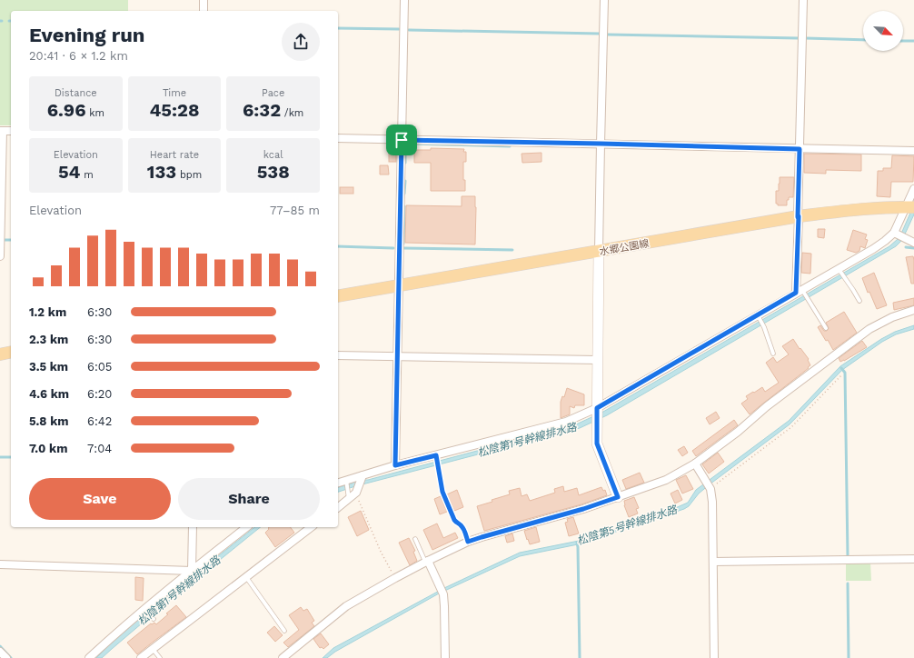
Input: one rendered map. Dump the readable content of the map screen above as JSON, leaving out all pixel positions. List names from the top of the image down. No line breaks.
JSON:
{"streets":{"main road":["水郷公園線"]},"water":["松陰第1号幹線排水路","松陰第5号幹線排水路"],"north":"bottom right","page":{"heading":["Evening run","20:41 · 6 × 1.2 km"],"stats":[["Distance","6.96 km"],["Time","45:28"],["Pace","6:32 /km"],["Elevation","54 m"],["Heart rate","133 bpm"],["kcal","538"]],"chart":["Elevation","77–85 m"],"list":[{"name":"1.2 km","note":"6:30"},{"name":"2.3 km","note":"6:30"},{"name":"3.5 km","note":"6:05"},{"name":"4.6 km","note":"6:20"},{"name":"5.8 km","note":"6:42"},{"name":"7.0 km","note":"7:04"}],"buttons":["Save","Share"]}}
